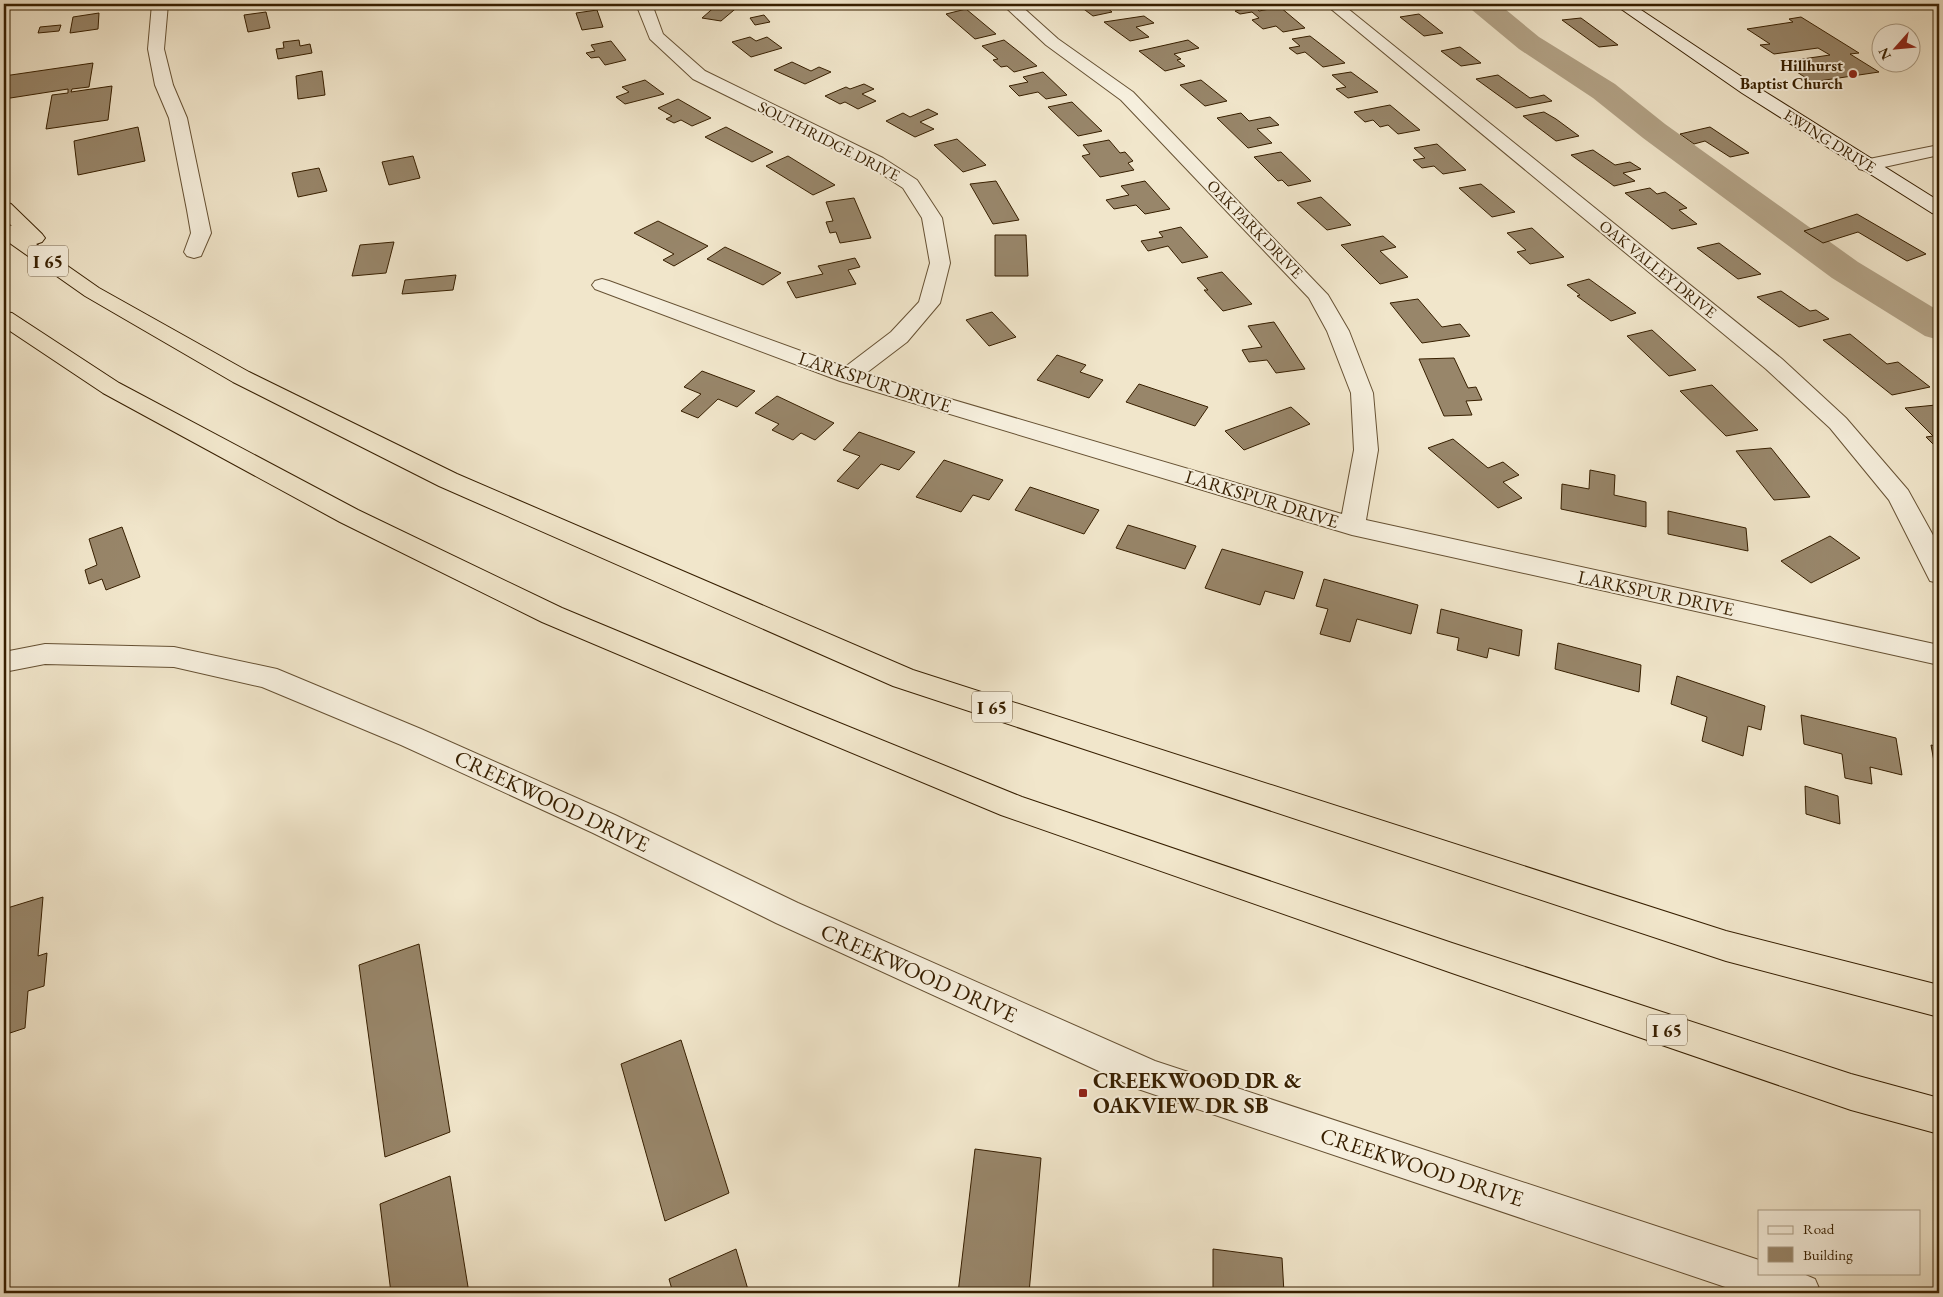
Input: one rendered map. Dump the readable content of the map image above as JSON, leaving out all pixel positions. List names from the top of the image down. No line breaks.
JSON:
{"streets":{"highway":["I 65"],"street":["SOUTHRIDGE DRIVE","EWING DRIVE","OAK PARK DRIVE","OAK VALLEY DRIVE","LARKSPUR DRIVE","CREEKWOOD DRIVE"]},"crossings":[["SOUTHRIDGE DRIVE","LARKSPUR DRIVE"],["OAK PARK DRIVE","LARKSPUR DRIVE"]],"places":{"other":["Hillhurst Baptist Church"],"transit":["CREEKWOOD DR & OAKVIEW DR SB"]},"legend":["Road","Building"],"north":"bottom left"}
